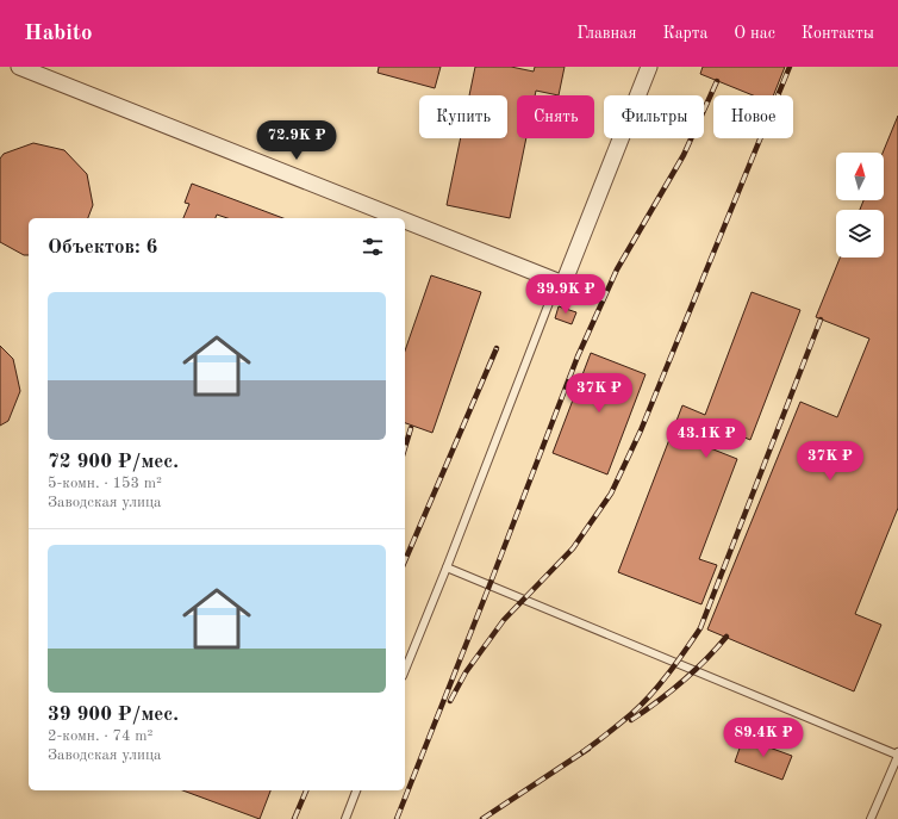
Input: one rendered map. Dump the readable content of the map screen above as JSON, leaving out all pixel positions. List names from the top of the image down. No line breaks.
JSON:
{"north":"top","page":{"header":"Habito","nav":["Главная","Карта","О нас","Контакты"],"chip":["Купить","Снять","Фильтры","Новое"],"price":["72.9K ₽","39.9K ₽","37K ₽","43.1K ₽","37K ₽","89.4K ₽"],"heading":"Объектов: 6","list":[{"name":"72 900 ₽/мес.","note":"5-комн. · 153 m² · Заводская улица"},{"name":"39 900 ₽/мес.","note":"2-комн. · 74 m² · Заводская улица"}]}}
